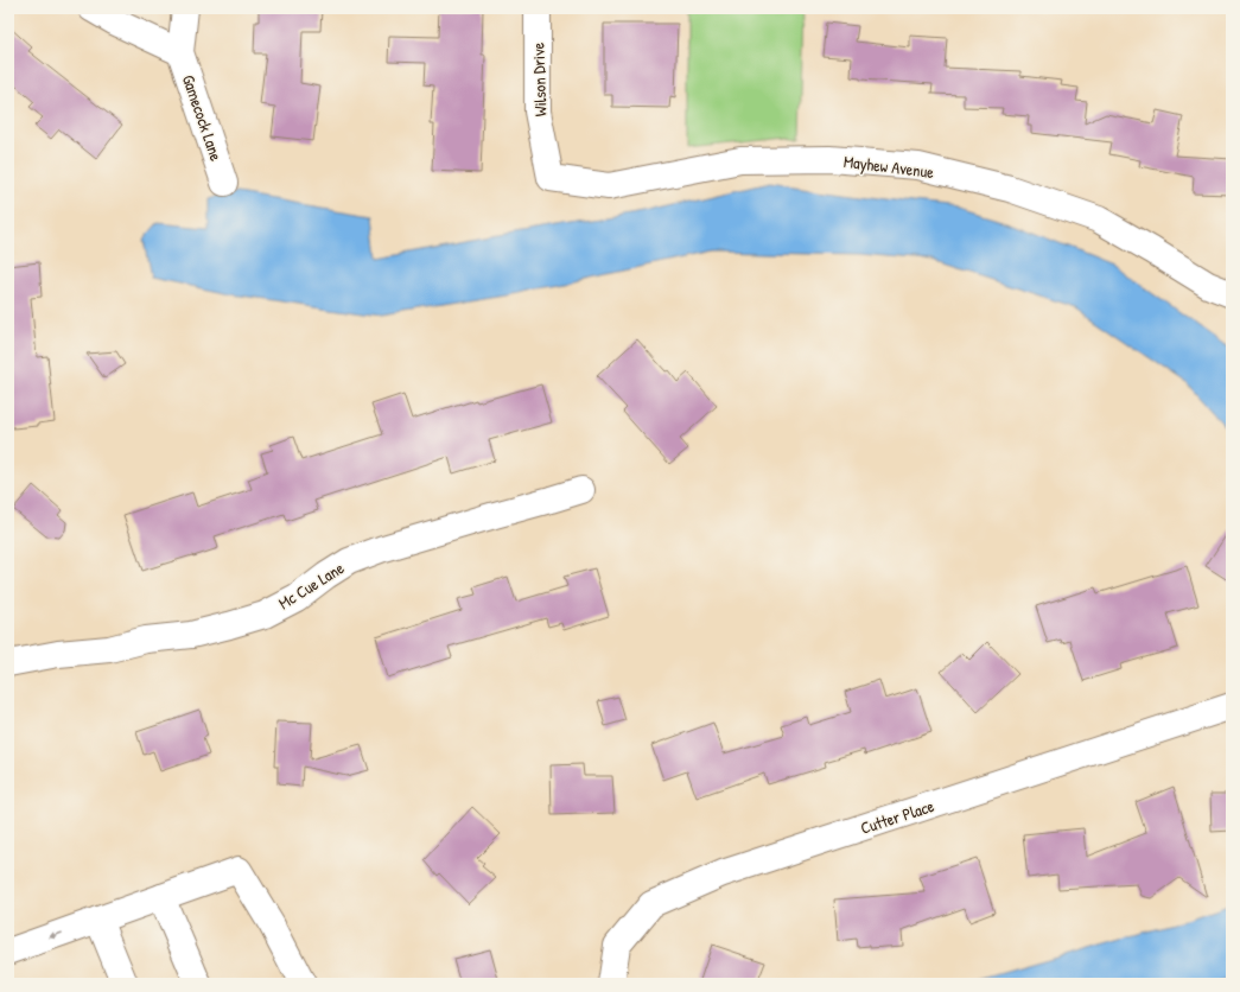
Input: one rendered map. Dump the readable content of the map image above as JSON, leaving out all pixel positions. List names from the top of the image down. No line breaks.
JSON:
{"streets":{"street":["Wilson Drive","Gamecock Lane","Mayhew Avenue","Mc Cue Lane","Cutter Place"]},"crossings":[["Wilson Drive","Mayhew Avenue"]]}
